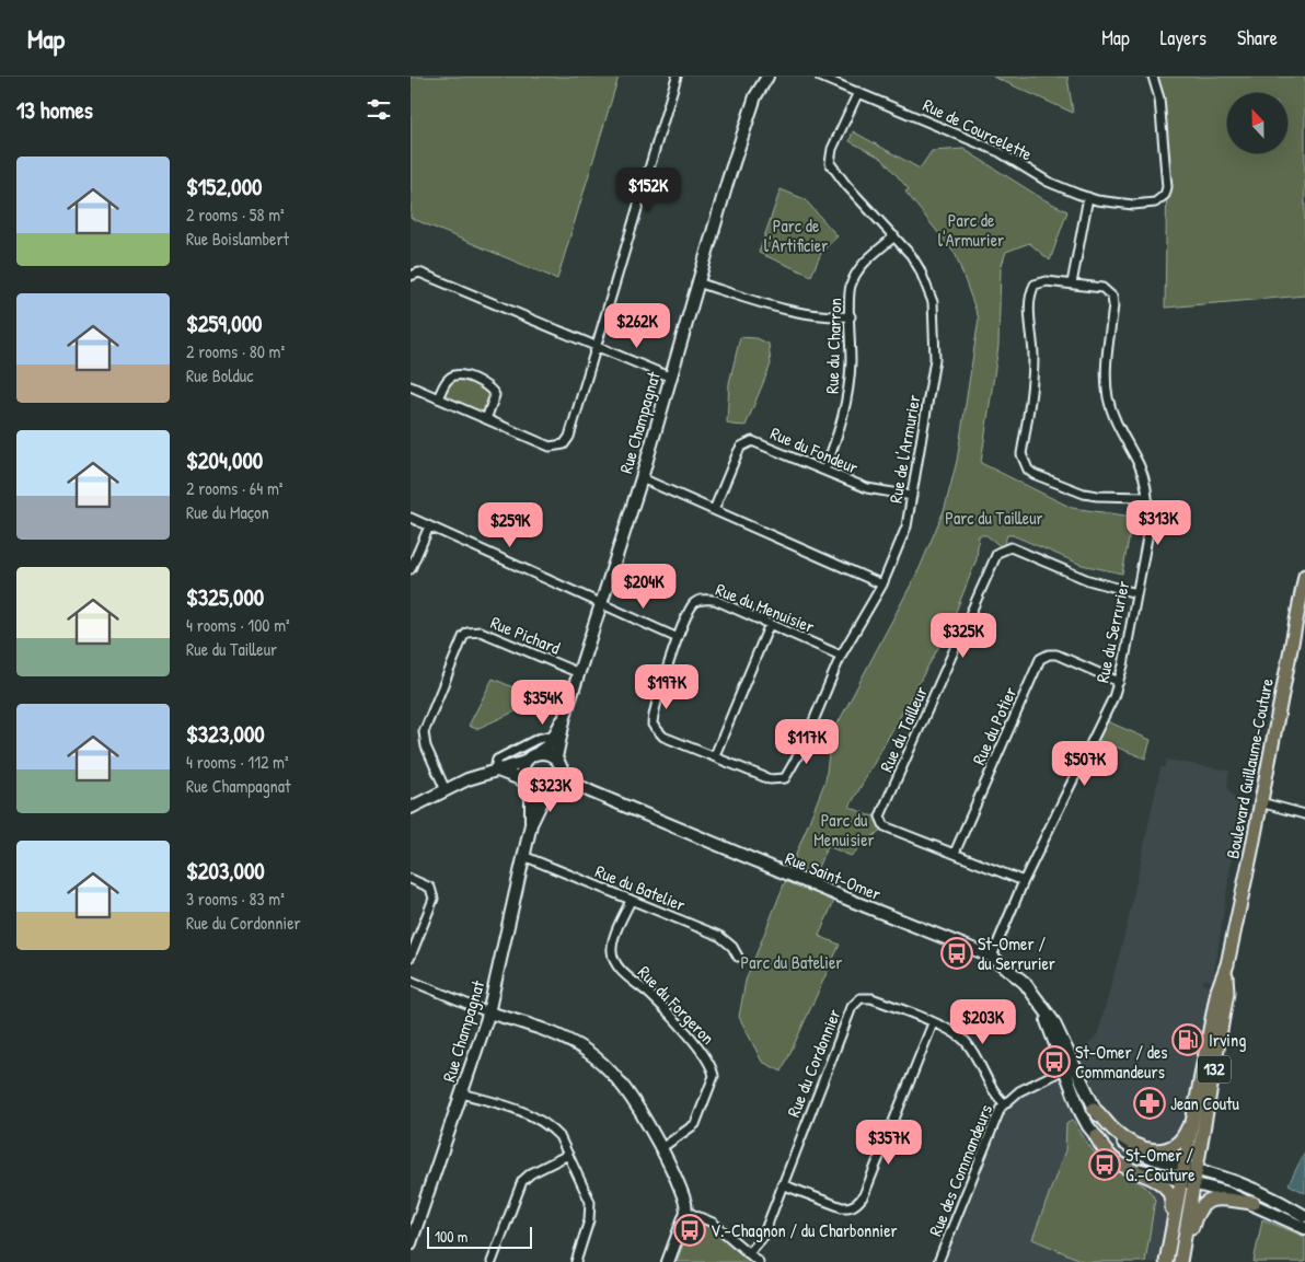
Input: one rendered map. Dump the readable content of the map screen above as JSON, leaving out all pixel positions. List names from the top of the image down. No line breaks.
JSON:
{"streets":{"main road":["Boulevard Guillaume-Couture","132"],"street":["Rue de Courcelette","Rue du Charron","Rue Champagnat","Rue de l'Armurier","Rue du Fondeur","Rue du Menuisier","Rue du Serrurier","Rue Pichard","Rue du Potier","Rue du Tailleur","Rue Saint-Omer","Rue du Batelier","Rue du Forgeron","Rue du Cordonnier","Rue des Commandeurs"]},"crossings":[["Rue de Courcelette","Rue de l'Armurier"],["Rue du Charron","Rue de l'Armurier"],["Rue du Charron","Rue du Fondeur"],["Rue Champagnat","Rue Pichard"],["Rue Champagnat","Rue Saint-Omer"],["Rue Champagnat","Rue du Batelier"],["Rue de l'Armurier","Rue du Fondeur"],["Rue de l'Armurier","Rue du Menuisier"],["Rue du Serrurier","Rue du Potier"],["Rue du Serrurier","Rue du Tailleur"],["Rue du Serrurier","Rue Saint-Omer"],["Rue du Potier","Rue du Tailleur"],["Boulevard Guillaume-Couture","Rue Saint-Omer"],["Rue Saint-Omer","Rue des Commandeurs"],["Rue du Batelier","Rue du Forgeron"],["Rue du Cordonnier","Rue des Commandeurs"]],"parks":["Parc de l'Armurier","Parc de l'Artificier","Parc du Tailleur","Parc du Menuisier","Parc du Batelier"],"places":{"bus stop":["St-Omer / du Serrurier","St-Omer / des Commandeurs","St-Omer / G.-Couture","V.-Chagnon / du Charbonnier"],"fuel station":["Irving"],"pharmacy":["Jean Coutu"]},"scale_bar":"100 m","north":"top","page":{"header":"Map","nav":["Map","Layers","Share"],"heading":"13 homes","list":[{"name":"$152,000","note":"2 rooms · 58 m² · Rue Boislambert"},{"name":"$259,000","note":"2 rooms · 80 m² · Rue Bolduc"},{"name":"$204,000","note":"2 rooms · 64 m² · Rue du Maçon"},{"name":"$325,000","note":"4 rooms · 100 m² · Rue du Tailleur"},{"name":"$323,000","note":"4 rooms · 112 m² · Rue Champagnat"},{"name":"$203,000","note":"3 rooms · 83 m² · Rue du Cordonnier"}],"price":["$152K","$262K","$313K","$259K","$204K","$325K","$197K","$354K","$117K","$507K","$323K","$203K","$357K"],"scale":"100 m"}}
